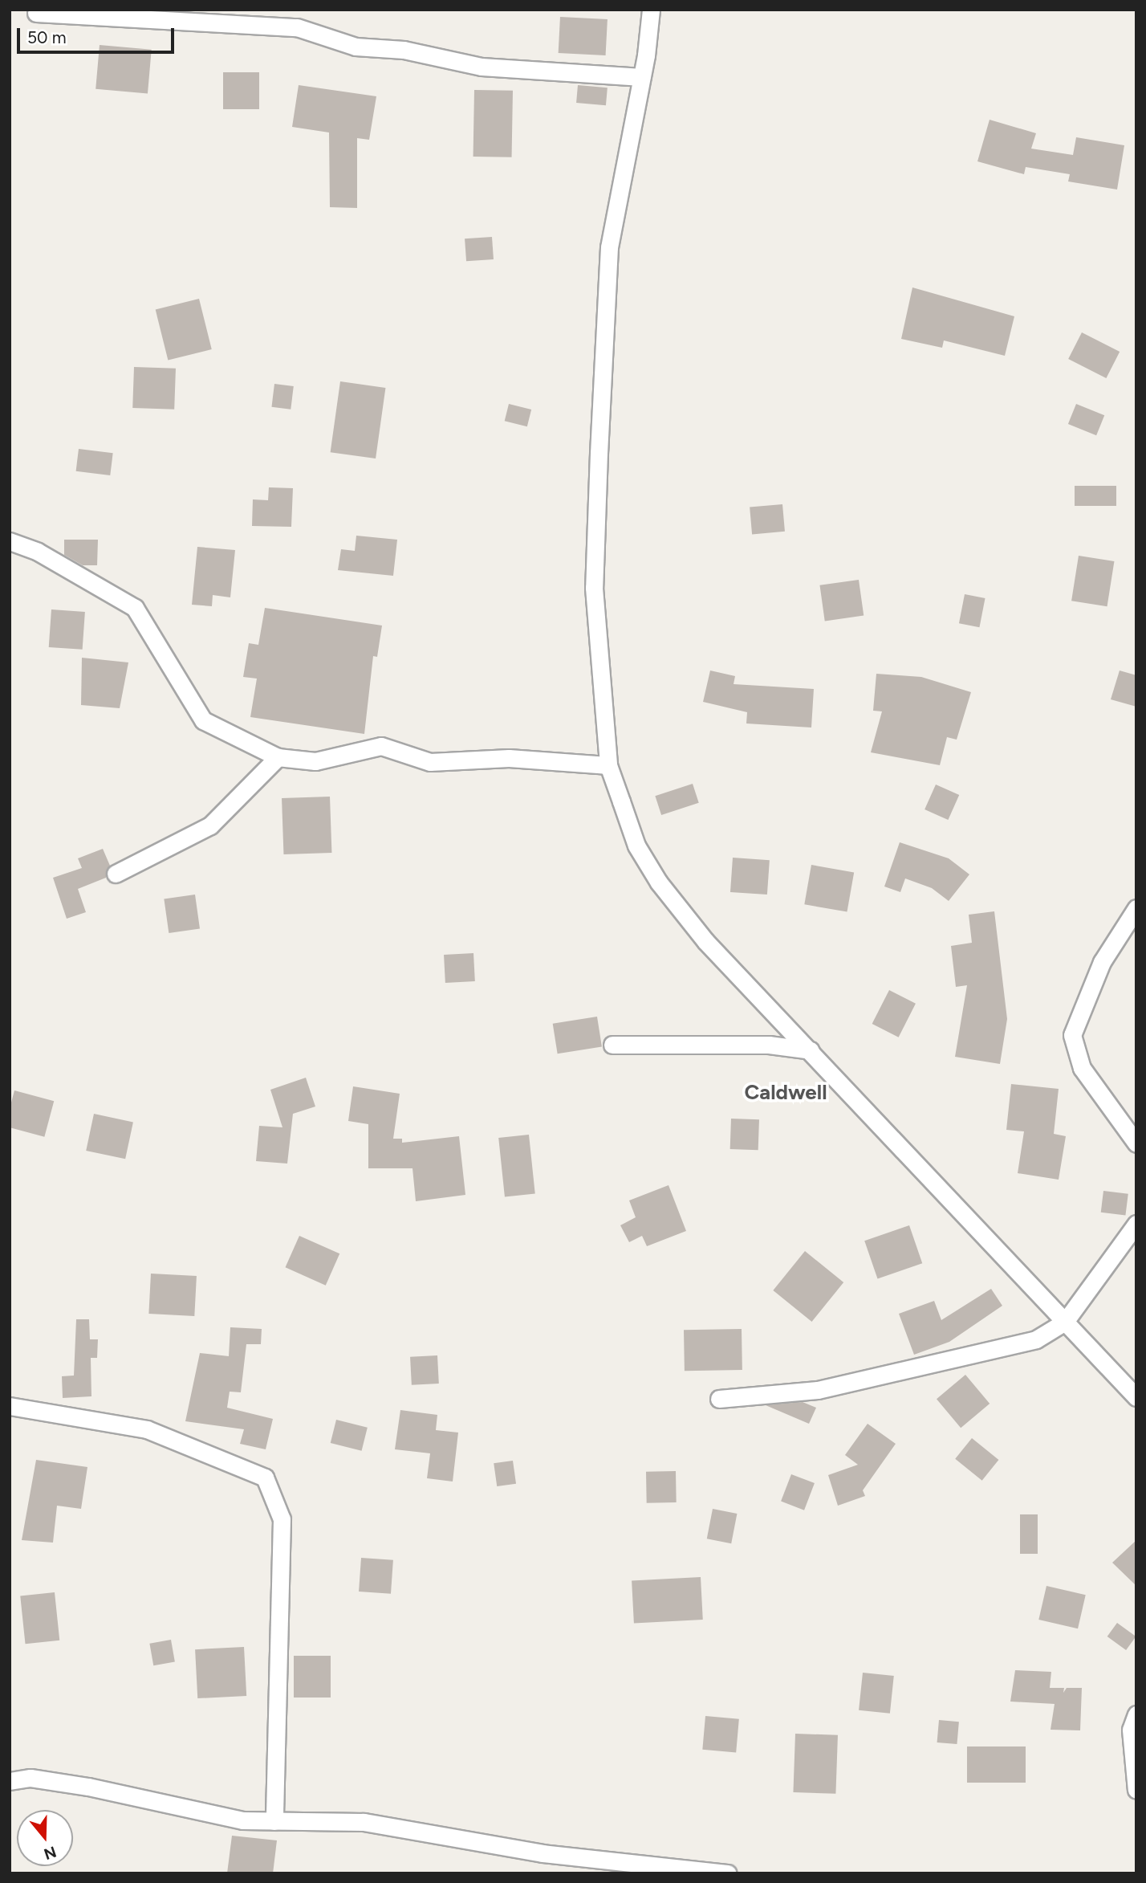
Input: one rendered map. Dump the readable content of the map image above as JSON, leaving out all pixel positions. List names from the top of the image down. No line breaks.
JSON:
{"districts":["Caldwell"],"scale_bar":"50 m","north":"bottom"}
